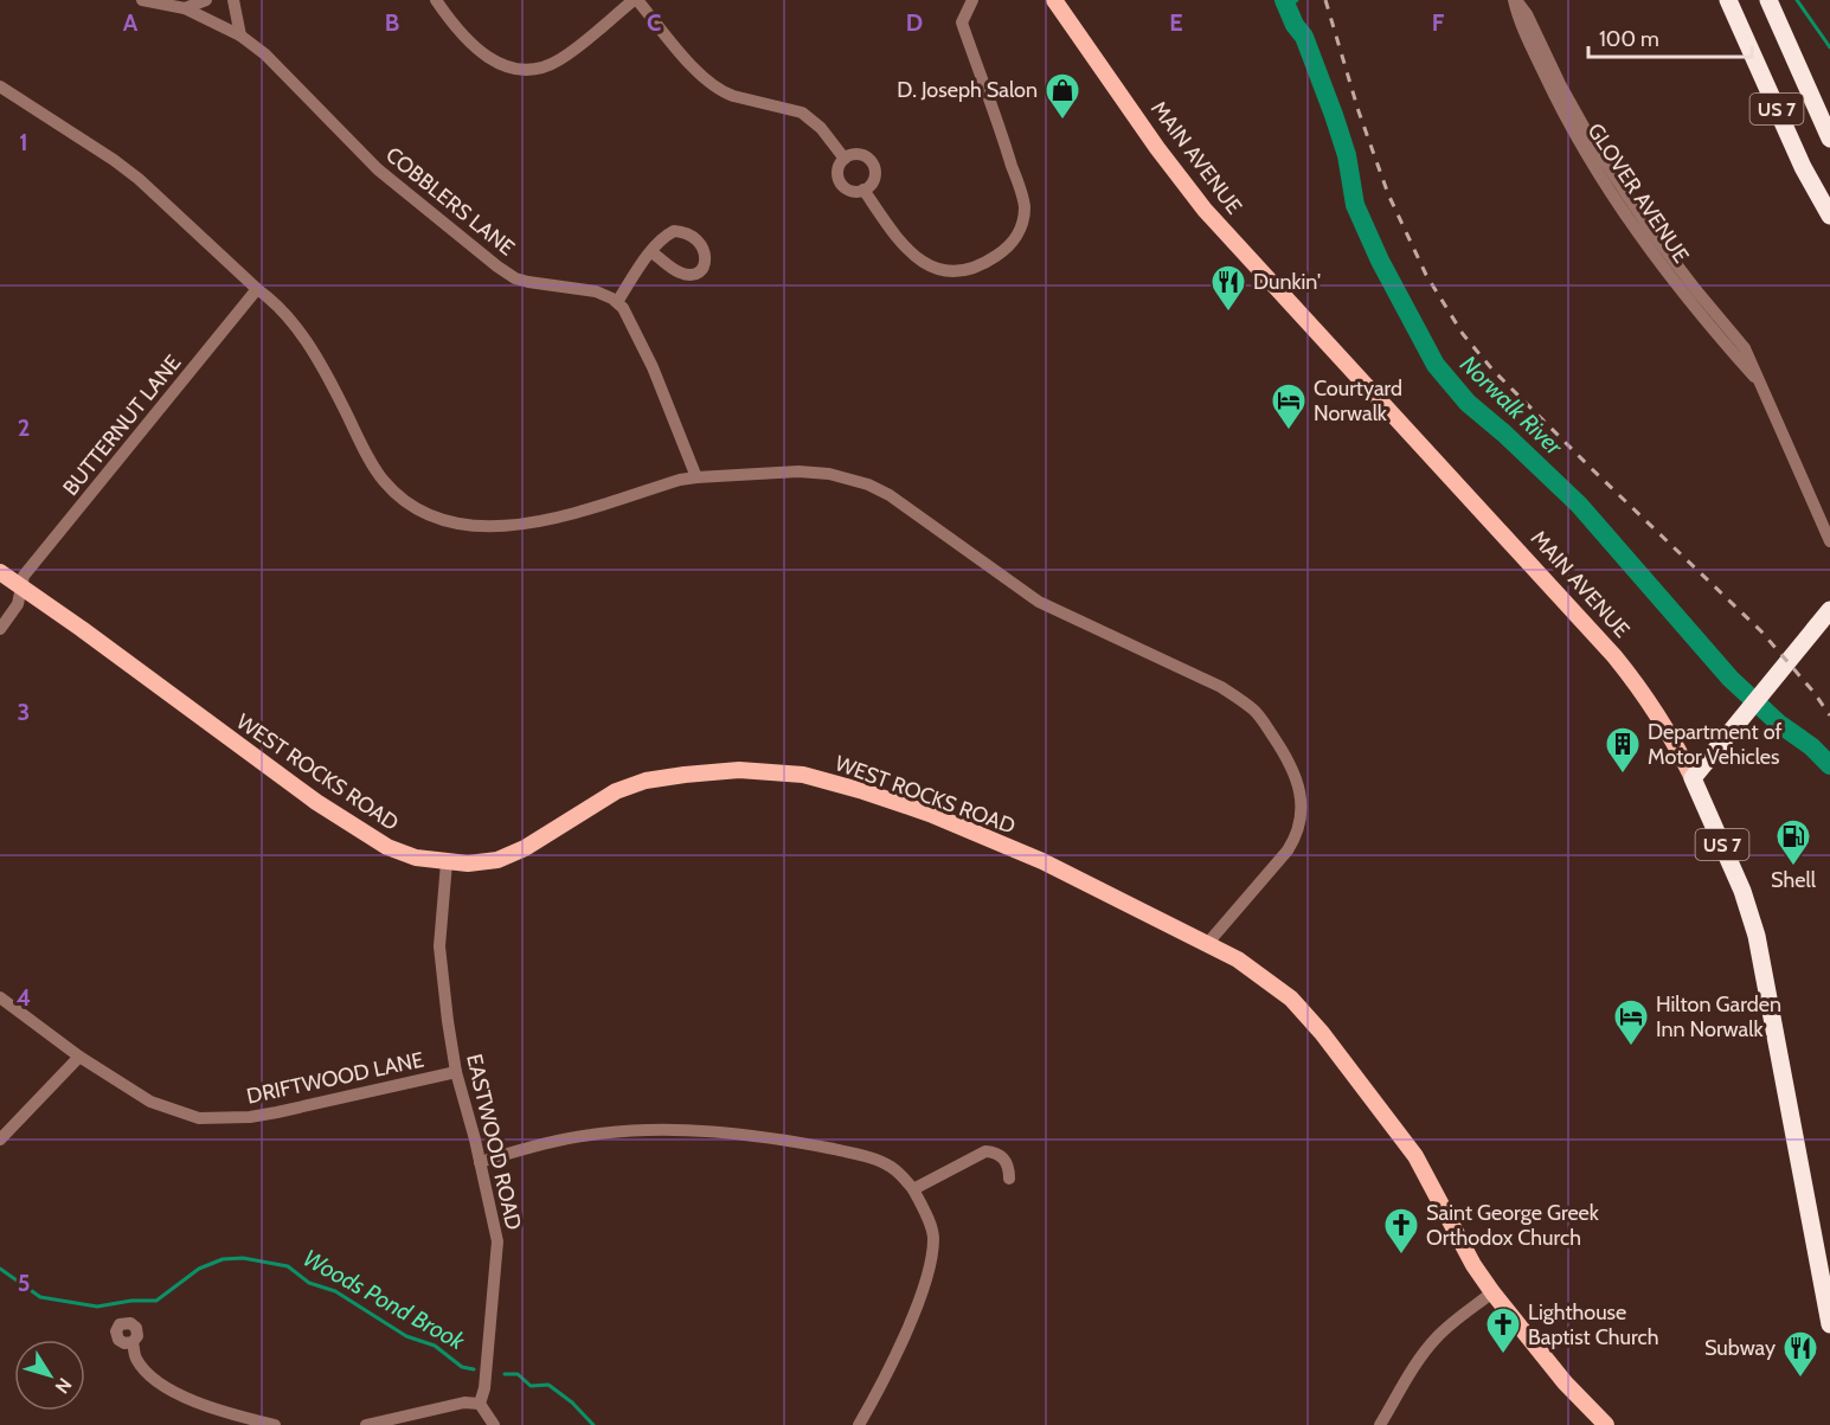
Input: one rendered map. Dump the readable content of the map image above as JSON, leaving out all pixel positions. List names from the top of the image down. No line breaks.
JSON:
{"streets":{"highway":["US 7","MAIN AVENUE"],"main road":["WEST ROCKS ROAD"],"street":["GLOVER AVENUE","COBBLERS LANE","BUTTERNUT LANE","DRIFTWOOD LANE","EASTWOOD ROAD"]},"crossings":[["BUTTERNUT LANE","WEST ROCKS ROAD"],["WEST ROCKS ROAD","EASTWOOD ROAD"],["DRIFTWOOD LANE","EASTWOOD ROAD"]],"water":["Norwalk River","Woods Pond Brook"],"places":{"shop":["D. Joseph Salon"],"restaurant":["Dunkin'","Subway"],"hotel":["Courtyard Norwalk","Hilton Garden Inn Norwalk"],"building":["Department of Motor Vehicles"],"fuel station":["Shell"],"church":["Saint George Greek Orthodox Church","Lighthouse Baptist Church"]},"scale_bar":"100 m","north":"bottom right","grid":{"columns":["A","B","C","D","E","F"],"rows":["1","2","3","4","5"]}}
